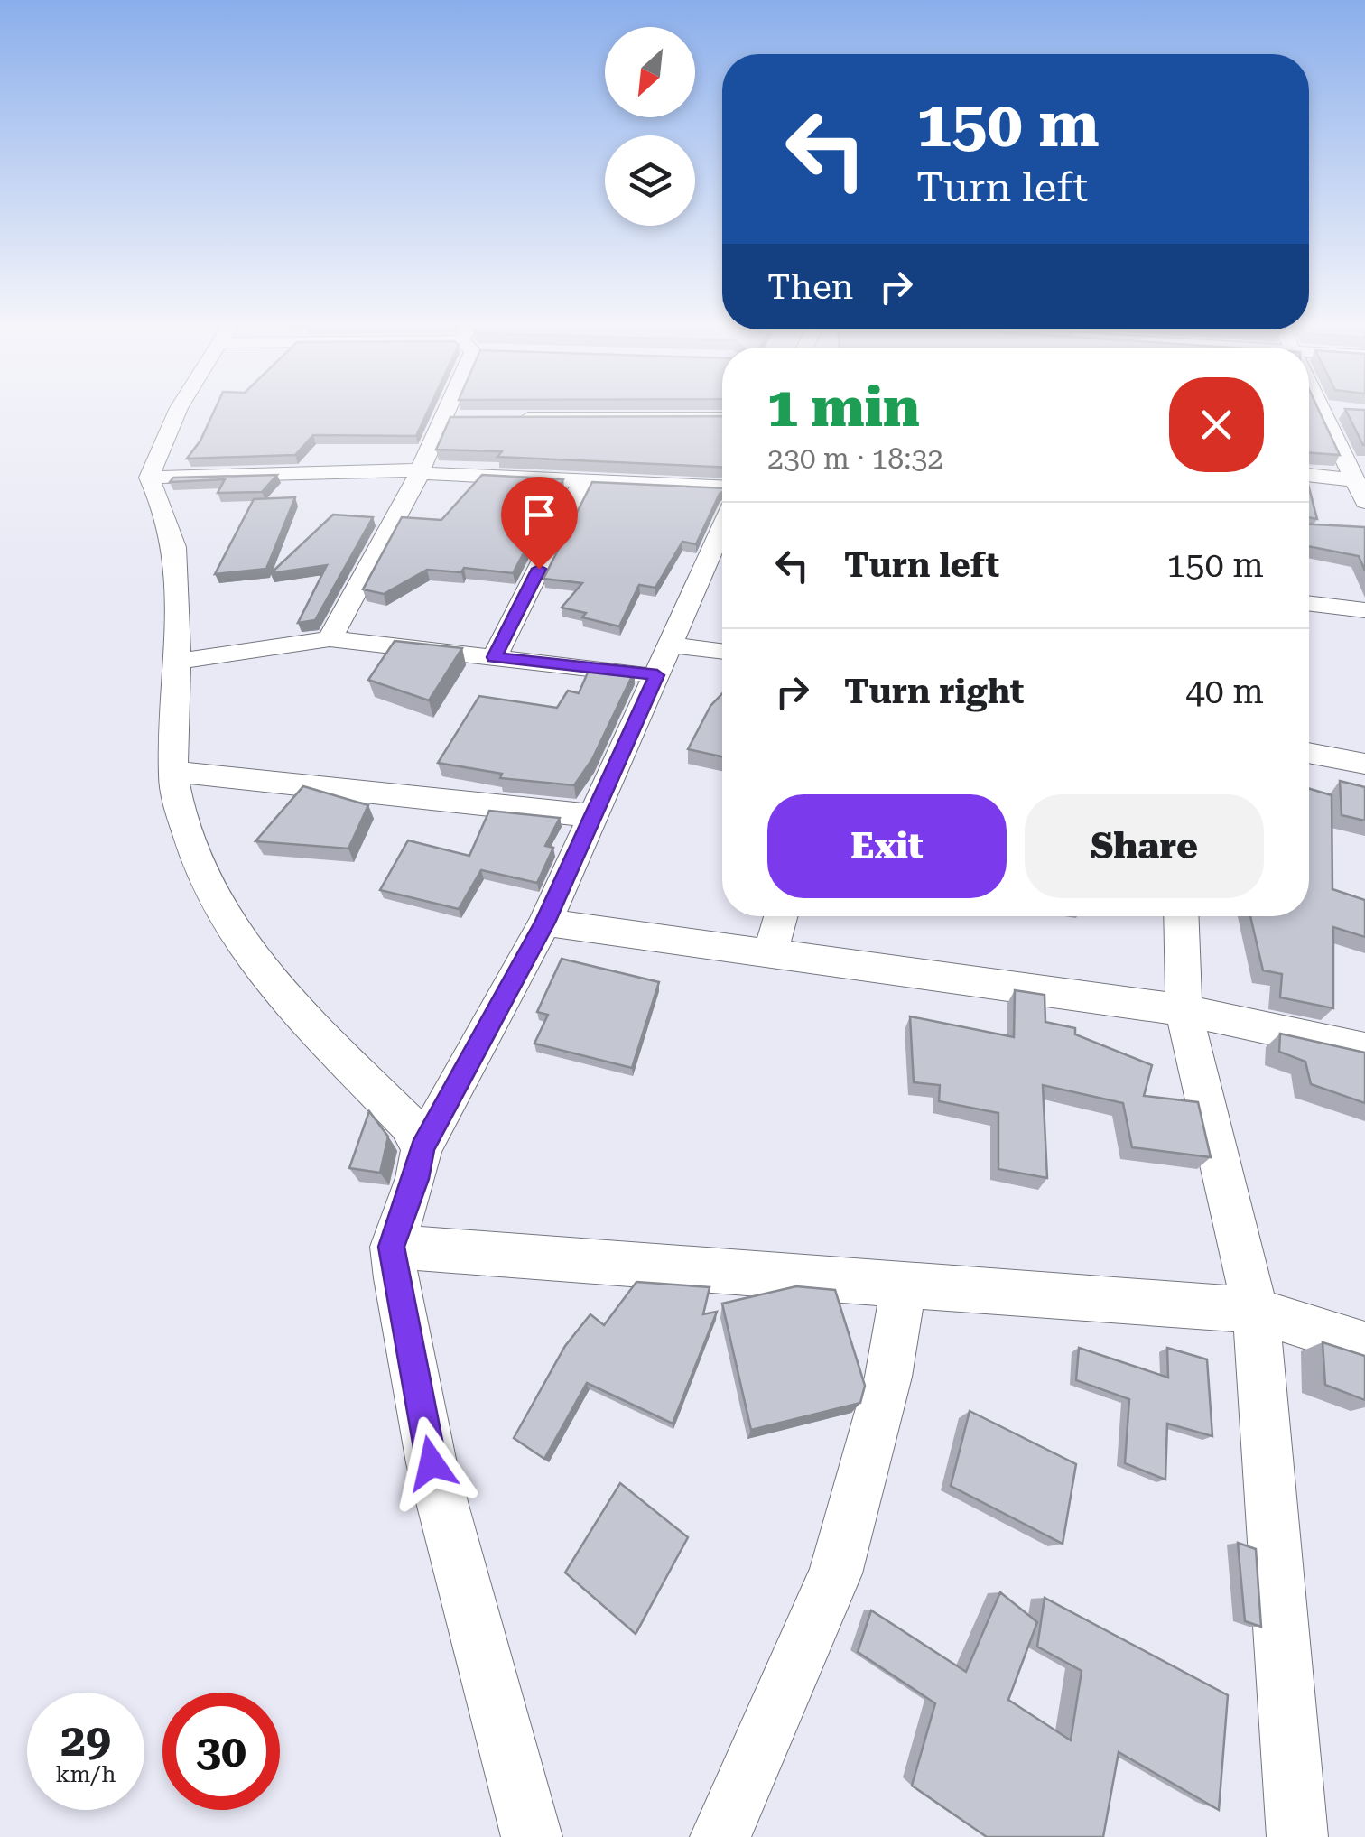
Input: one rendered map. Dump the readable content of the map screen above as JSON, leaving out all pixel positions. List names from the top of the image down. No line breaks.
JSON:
{"north":"bottom left","page":{"turn":["150 m","Turn left"],"then":"Then","heading":["1 min","230 m · 18:32"],"list":[{"name":"Turn left","value":"150 m"},{"name":"Turn right","value":"40 m"}],"buttons":["Exit","Share"],"speed":"29 km/h","limit":"30"}}
